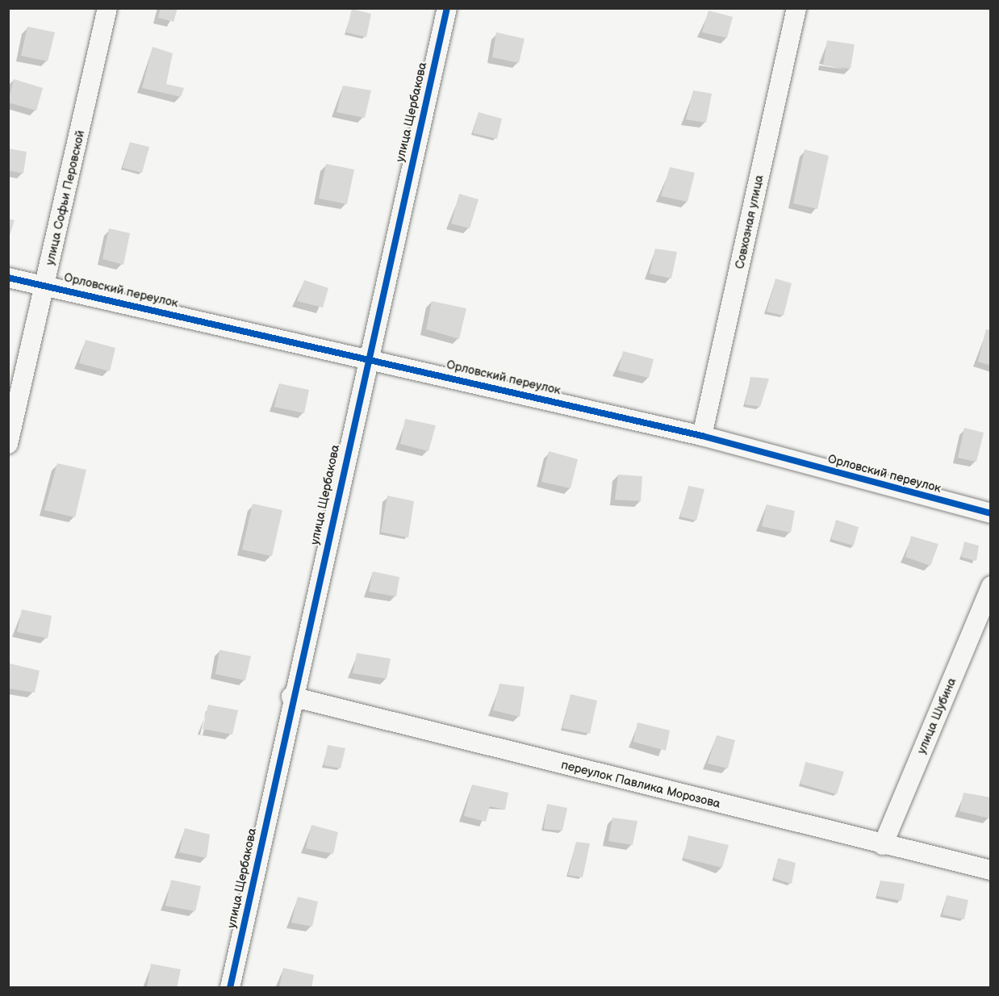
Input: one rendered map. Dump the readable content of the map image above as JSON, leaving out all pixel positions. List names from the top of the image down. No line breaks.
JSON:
{"streets":{"street":["улица Щербакова","улица Софьи Перовской","Совхозная улица","Орловский переулок","улица Шубина","переулок Павлика Морозова"]},"crossings":[["улица Щербакова","Орловский переулок"],["улица Щербакова","переулок Павлика Морозова"],["улица Софьи Перовской","Орловский переулок"],["Совхозная улица","Орловский переулок"],["улица Шубина","переулок Павлика Морозова"]]}
